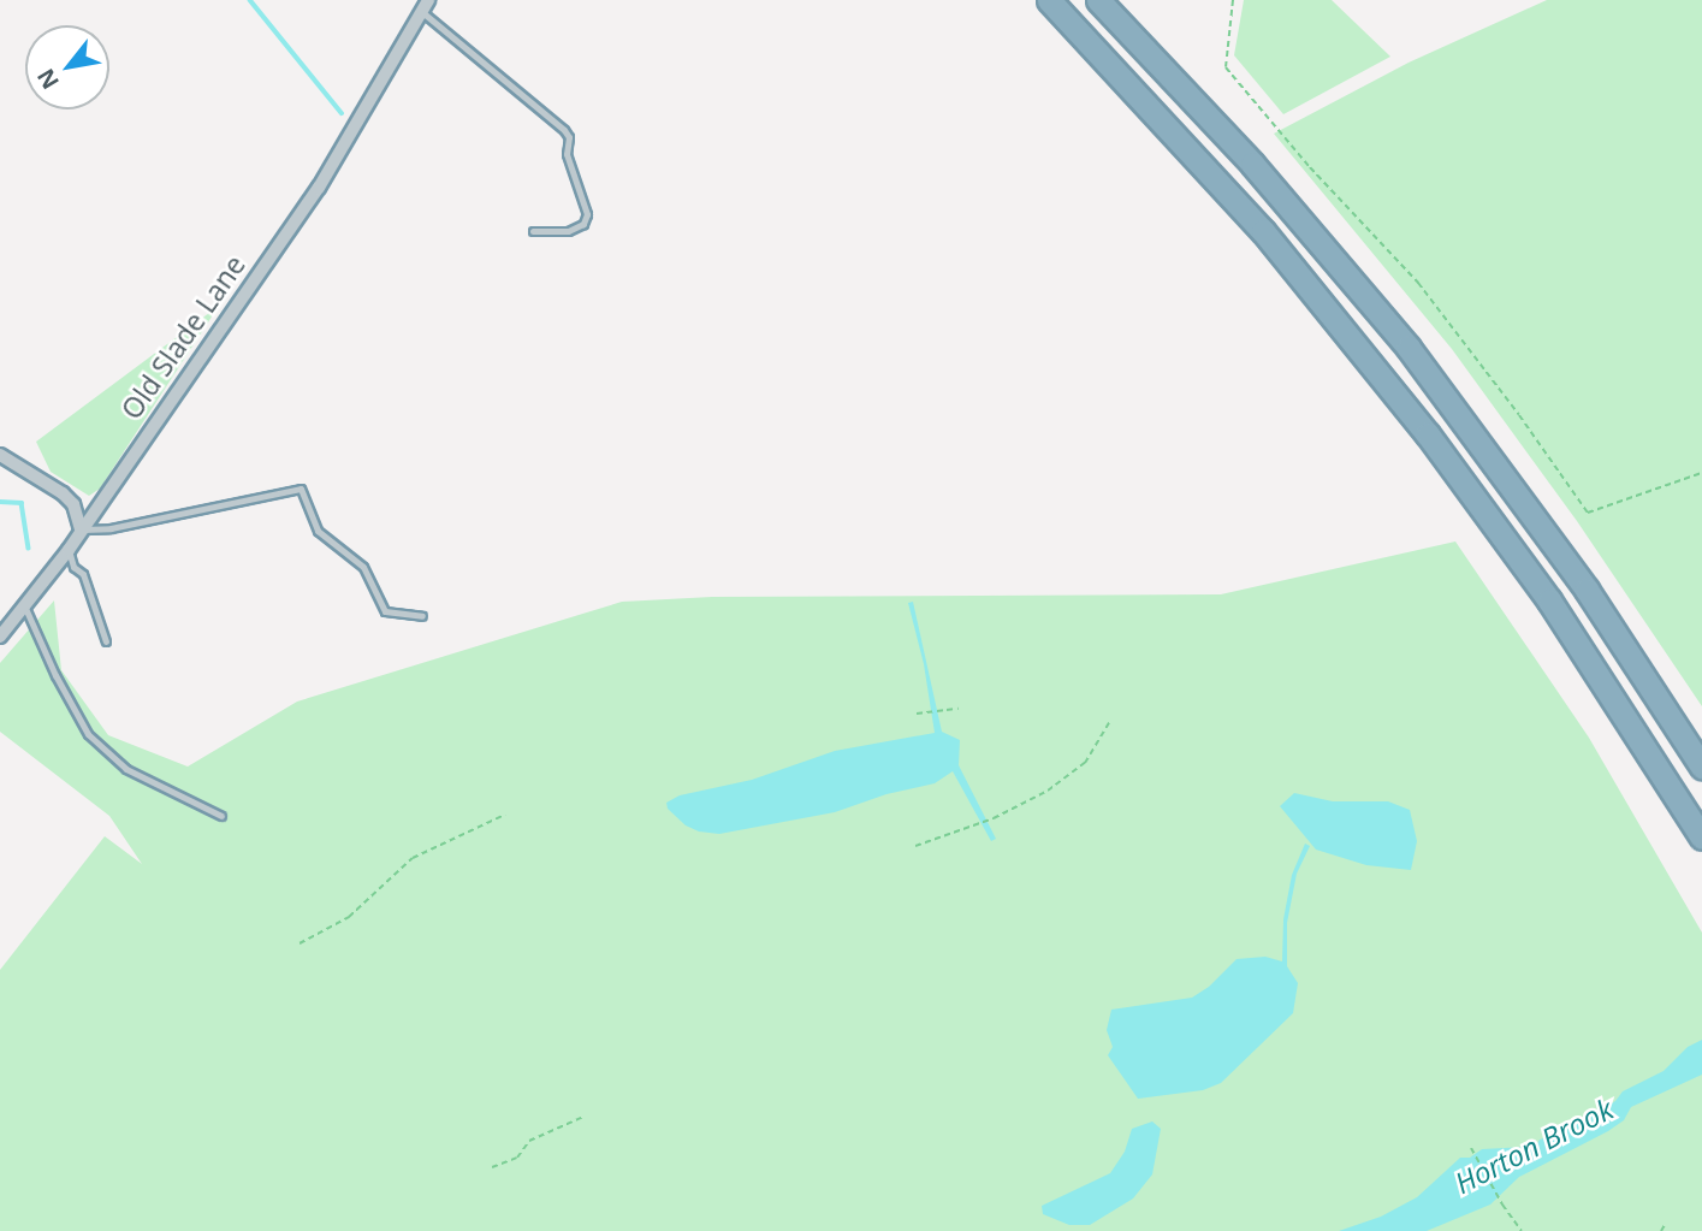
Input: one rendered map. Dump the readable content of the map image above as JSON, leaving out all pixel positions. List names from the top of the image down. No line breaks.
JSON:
{"streets":{"street":["Old Slade Lane"]},"water":["Horton Brook"],"north":"bottom left"}
